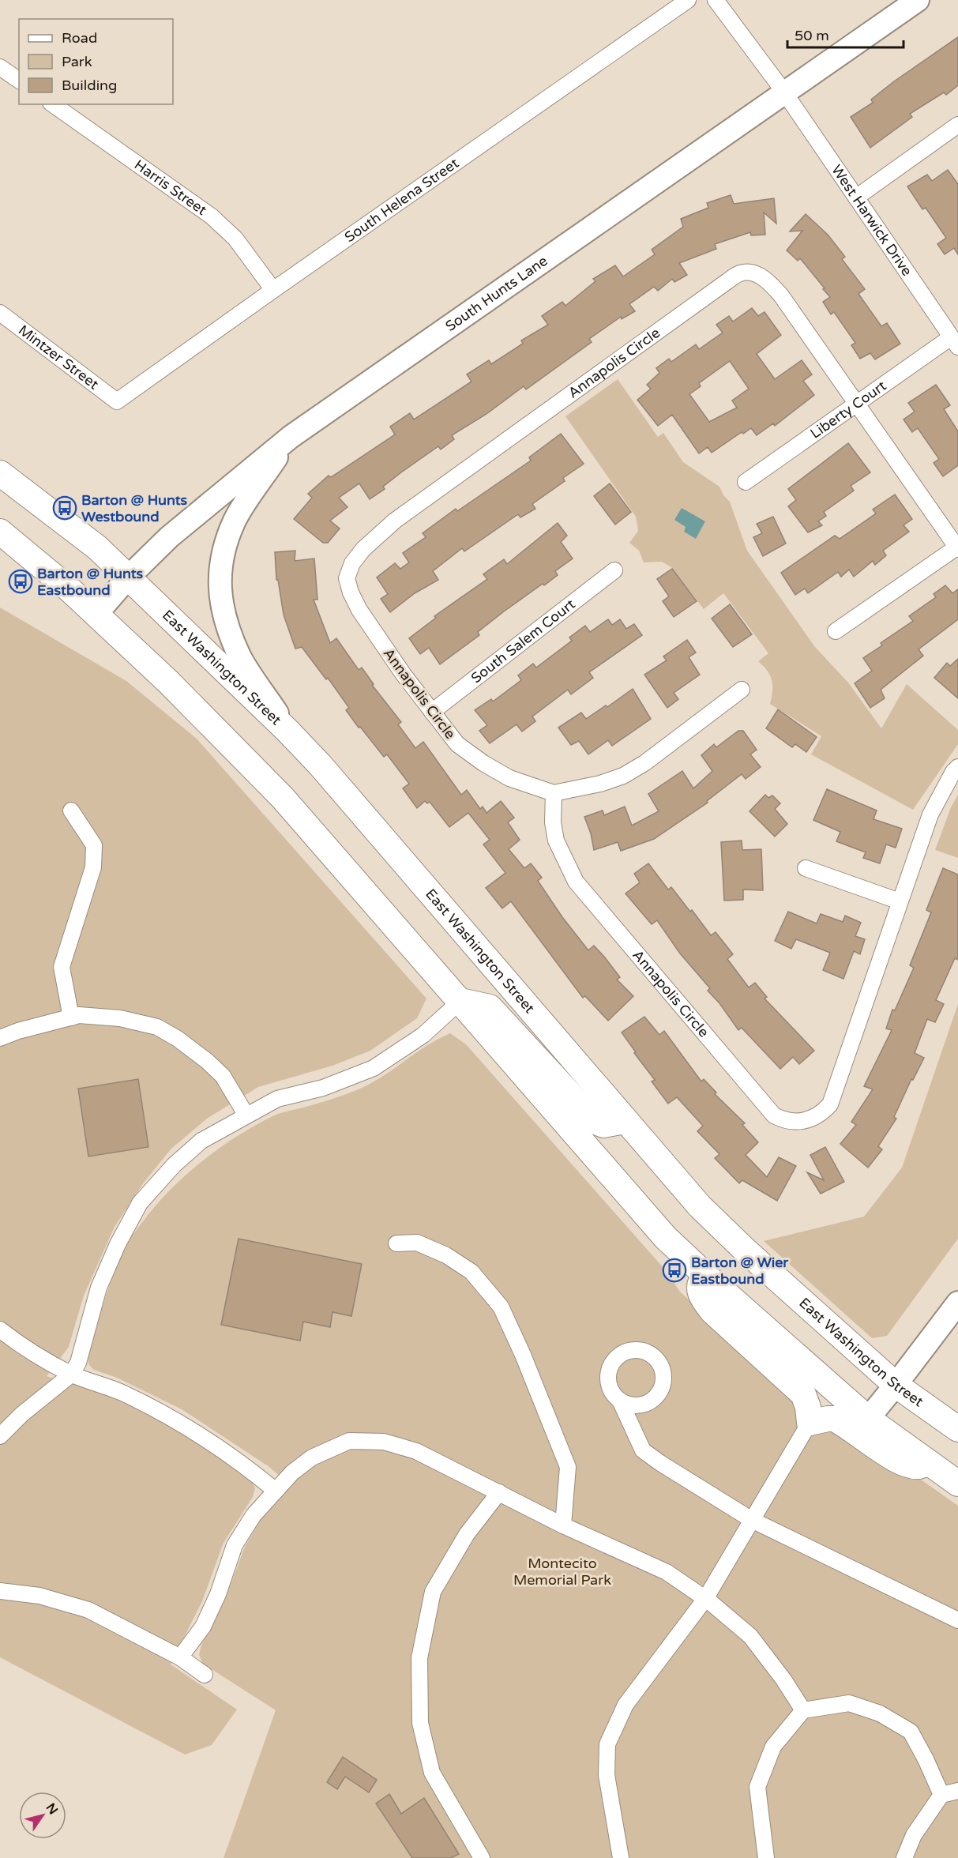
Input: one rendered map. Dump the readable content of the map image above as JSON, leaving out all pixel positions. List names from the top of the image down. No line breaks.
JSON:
{"streets":{"main road":["South Hunts Lane","East Washington Street"],"street":["Harris Street","South Helena Street","West Harwick Drive","Mintzer Street","Annapolis Circle","Liberty Court","South Salem Court"]},"crossings":[["Harris Street","South Helena Street"],["South Helena Street","Mintzer Street"],["West Harwick Drive","South Hunts Lane"],["West Harwick Drive","Liberty Court"],["South Hunts Lane","East Washington Street"],["Annapolis Circle","Liberty Court"],["Annapolis Circle","South Salem Court"]],"parks":["Montecito Memorial Park"],"places":{"bus stop":["Barton @ Hunts Westbound","Barton @ Hunts Eastbound","Barton @ Wier Eastbound"]},"legend":["Road","Park","Building"],"scale_bar":"50 m","north":"top right"}
